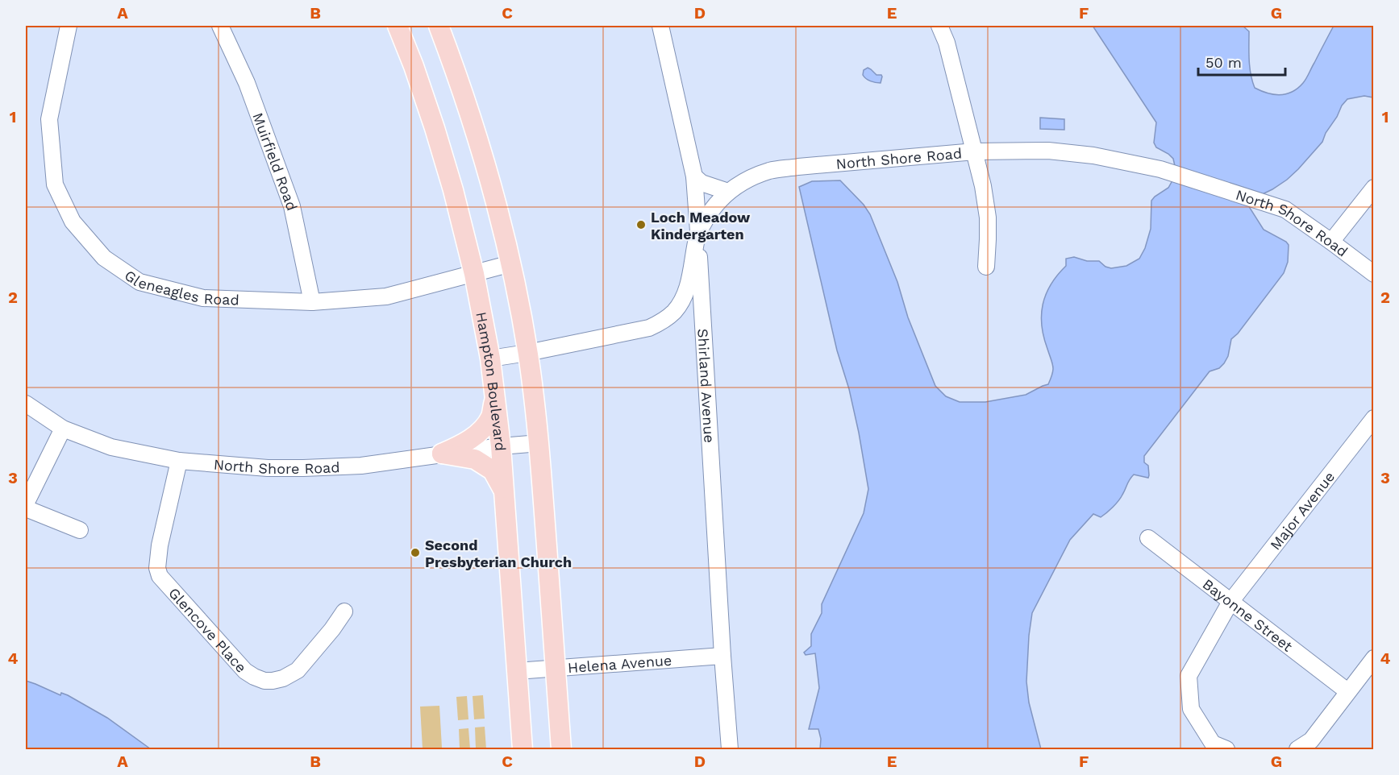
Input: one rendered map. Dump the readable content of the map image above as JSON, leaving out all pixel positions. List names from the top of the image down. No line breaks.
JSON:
{"streets":{"main road":["Hampton Boulevard"],"street":["North Shore Road","Muirfield Road","Gleneagles Road","Shirland Avenue","Major Avenue","Bayonne Street","Glencove Place","Helena Avenue"]},"crossings":[["North Shore Road","Hampton Boulevard"],["North Shore Road","Shirland Avenue"],["North Shore Road","Glencove Place"],["Muirfield Road","Gleneagles Road"],["Gleneagles Road","Hampton Boulevard"],["Hampton Boulevard","Helena Avenue"],["Shirland Avenue","Helena Avenue"],["Major Avenue","Bayonne Street"]],"places":["Loch Meadow Kindergarten","Second Presbyterian Church"],"scale_bar":"50 m","grid":{"columns":["A","B","C","D","E","F","G"],"rows":["1","2","3","4"]}}
